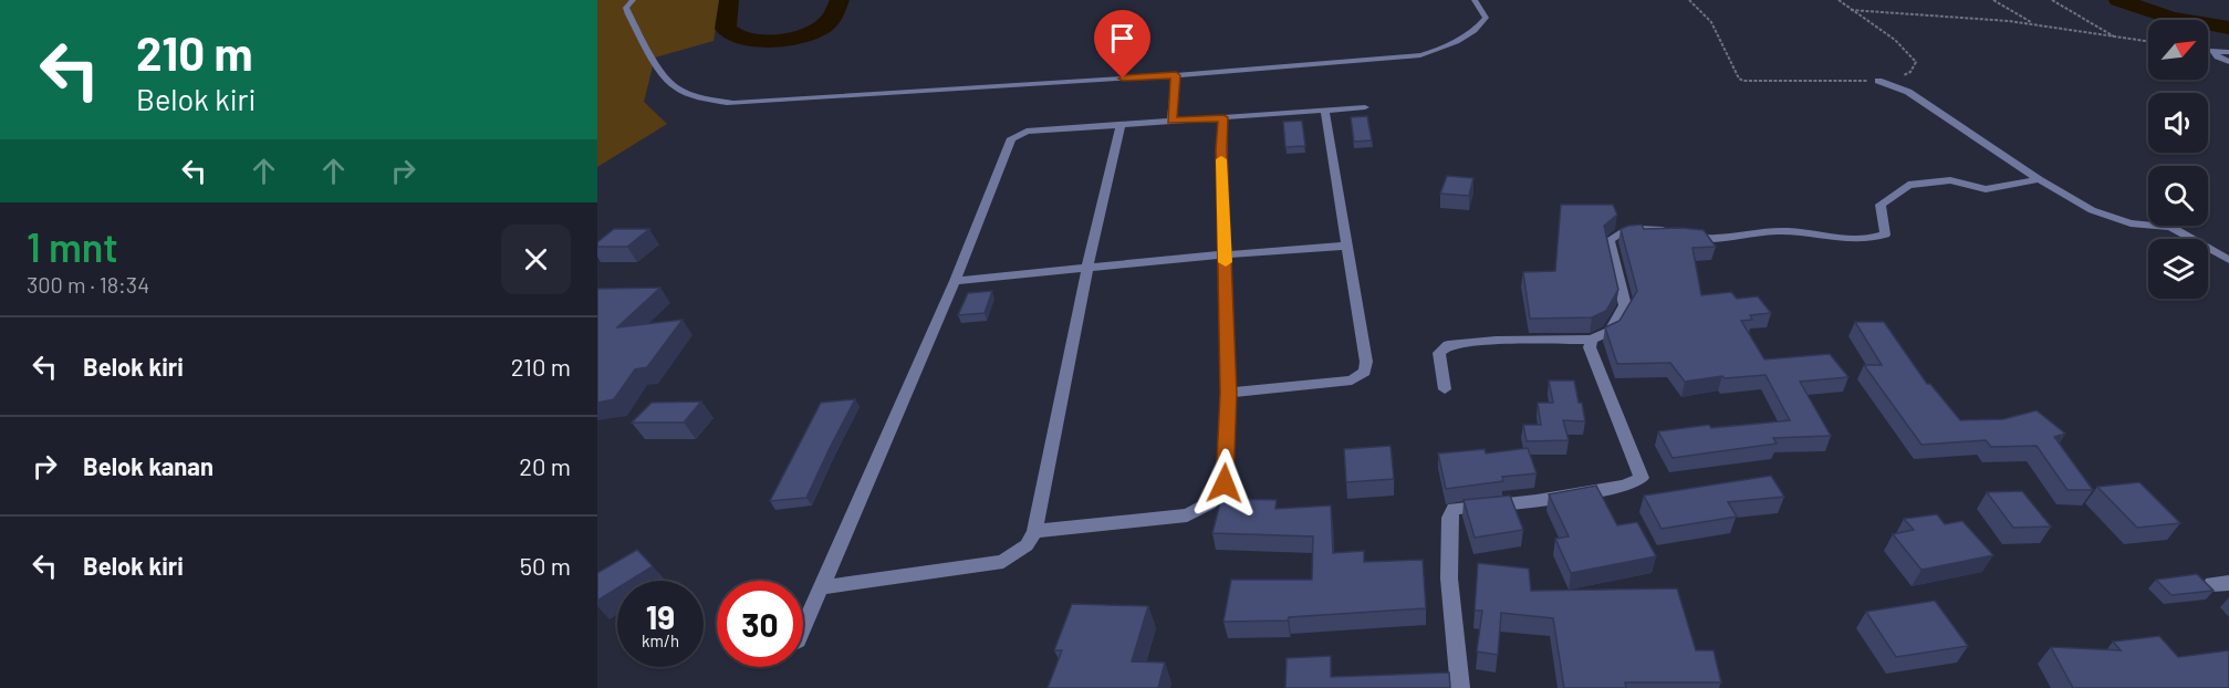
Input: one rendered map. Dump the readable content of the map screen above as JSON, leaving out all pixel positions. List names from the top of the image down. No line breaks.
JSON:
{"north":"top right","page":{"turn":["210 m","Belok kiri"],"heading":["1 mnt","300 m · 18:34"],"list":[{"name":"Belok kiri","value":"210 m"},{"name":"Belok kanan","value":"20 m"},{"name":"Belok kiri","value":"50 m"}],"speed":"19 km/h","limit":"30"}}
